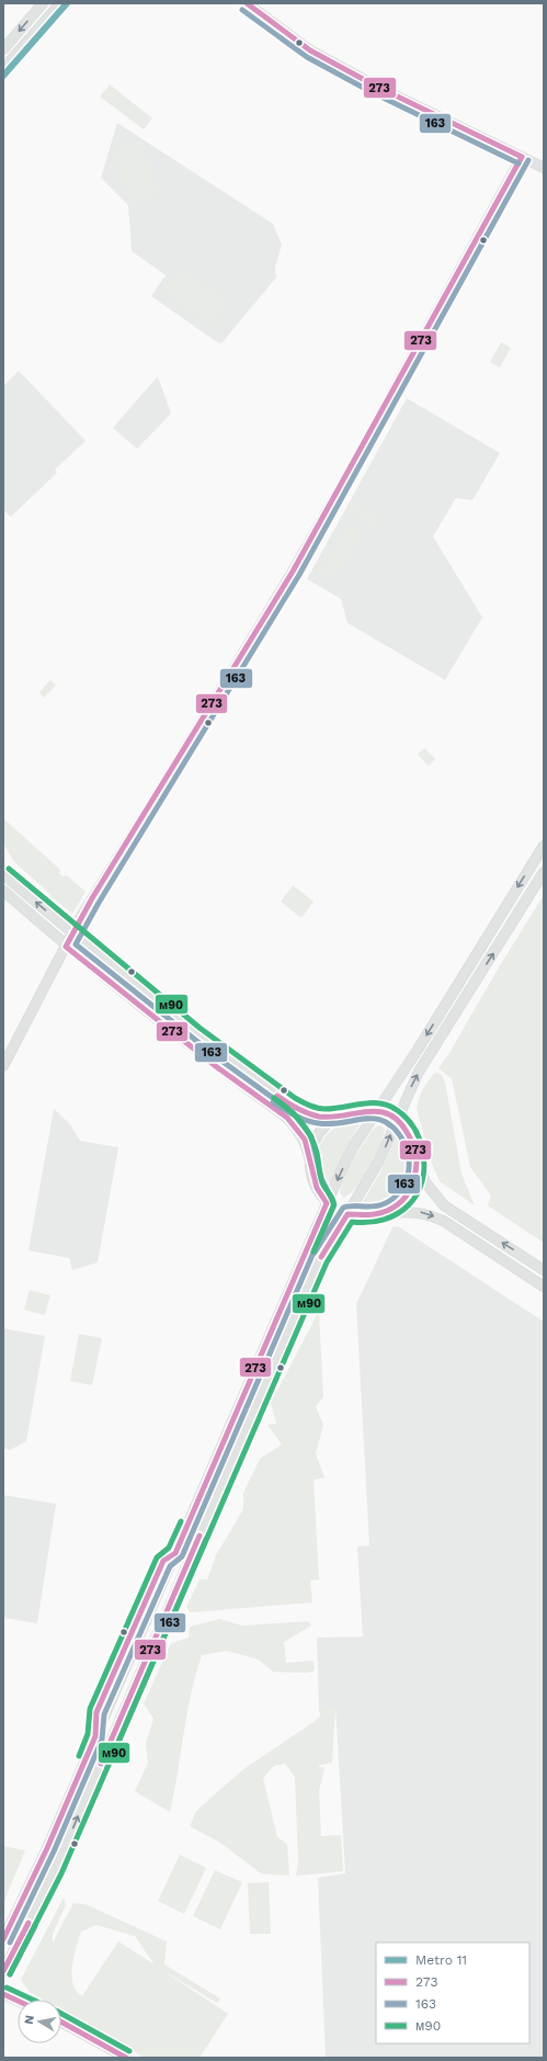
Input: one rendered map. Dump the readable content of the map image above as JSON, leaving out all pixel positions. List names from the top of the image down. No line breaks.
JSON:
{"lines":["metro line 11","transit line 273","transit line 163","transit line м90"],"legend":["Metro 11","273","163","м90"],"north":"left"}
